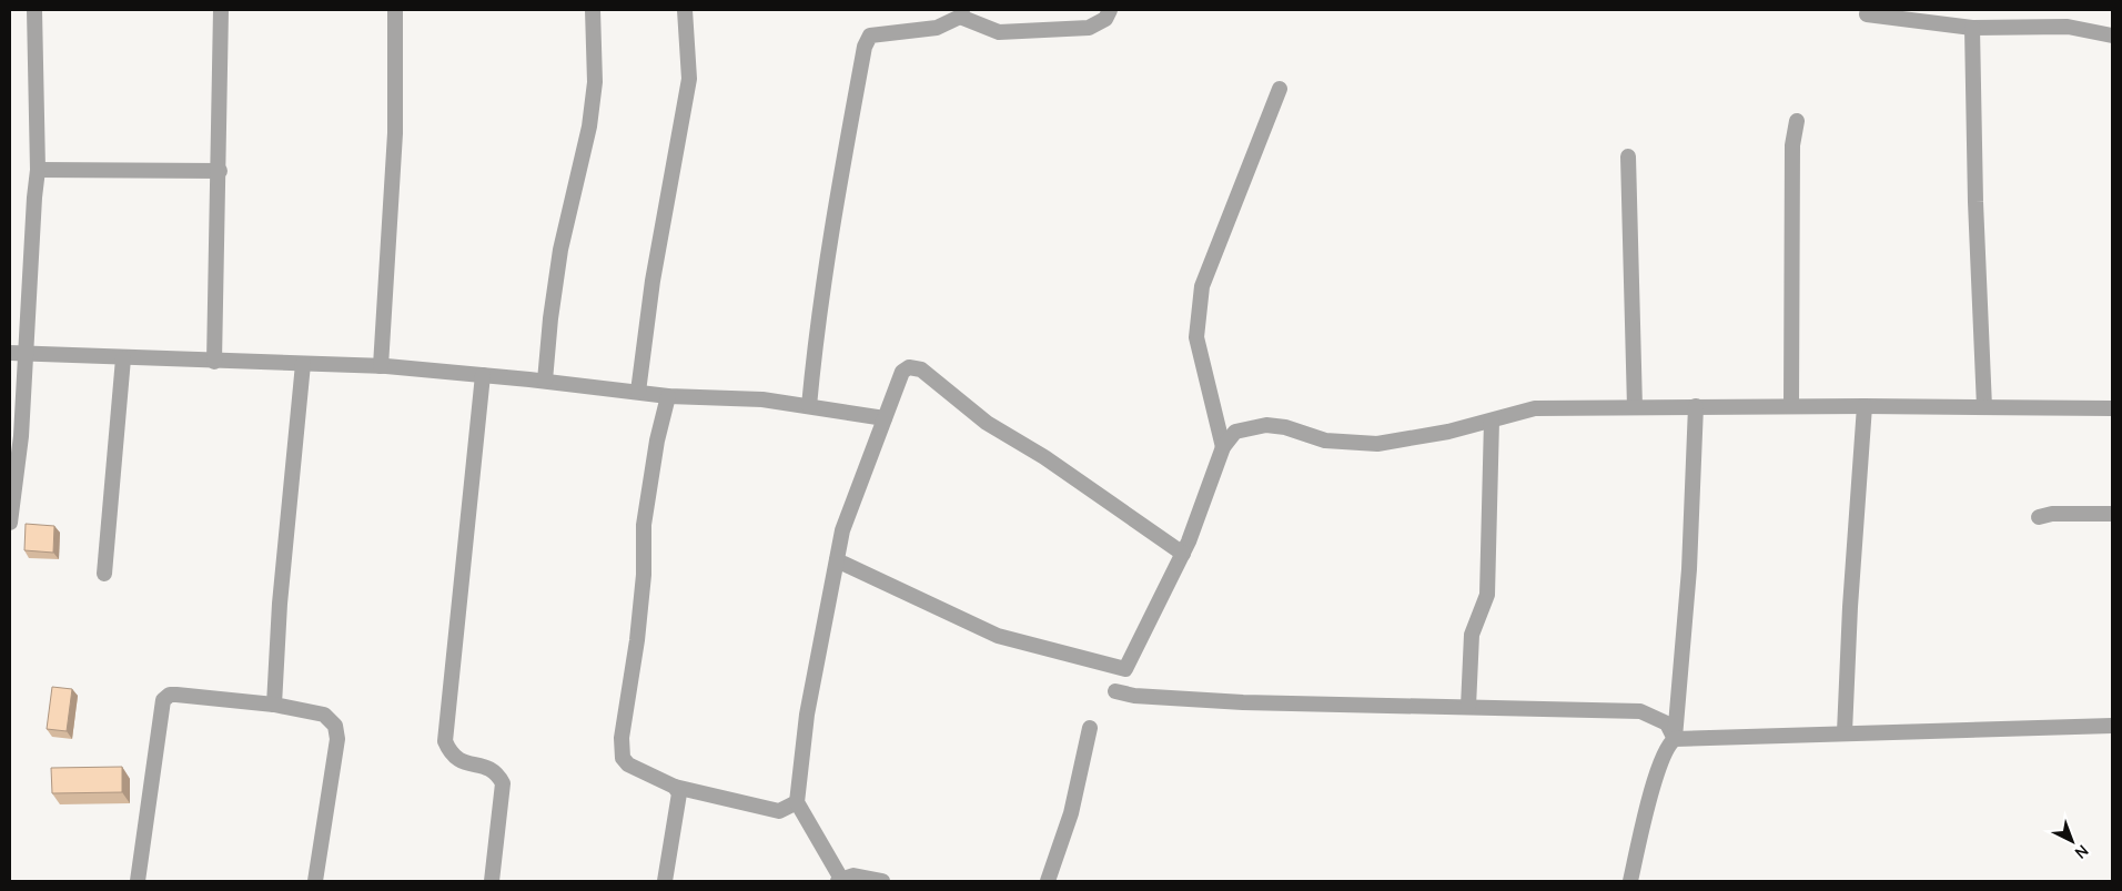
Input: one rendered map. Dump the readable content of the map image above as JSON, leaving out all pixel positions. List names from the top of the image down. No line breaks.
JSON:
{"north":"bottom right"}
